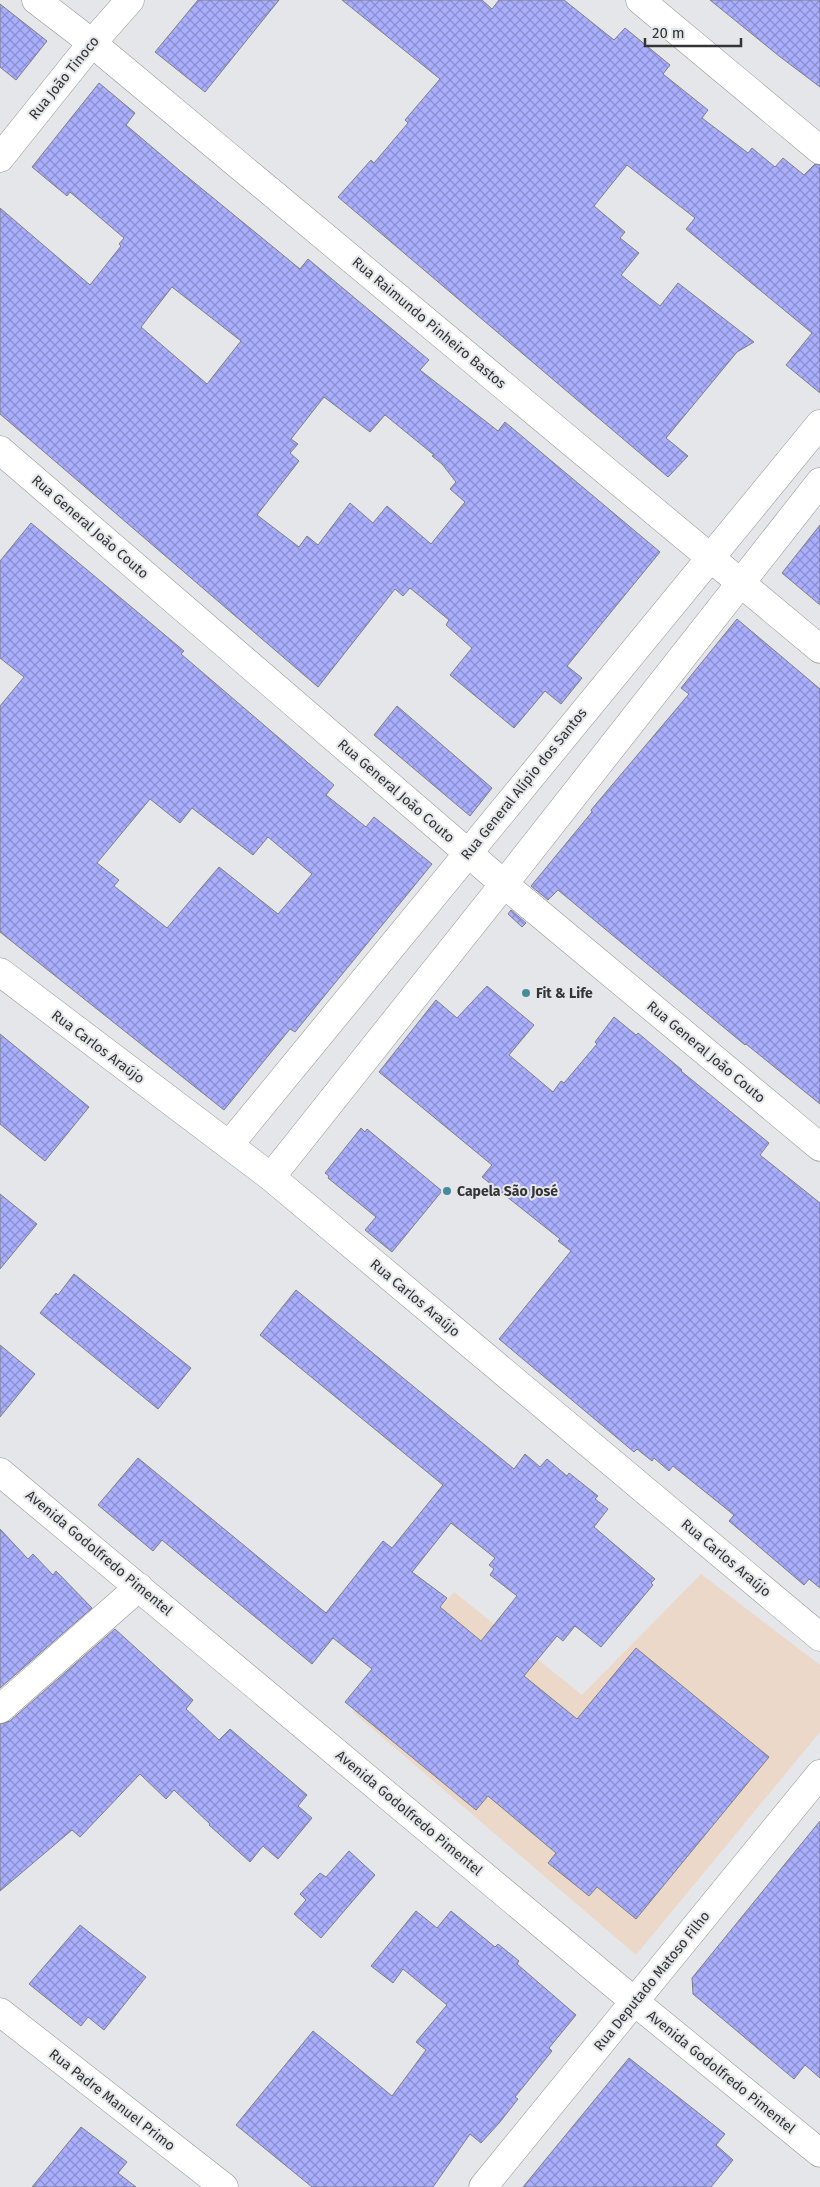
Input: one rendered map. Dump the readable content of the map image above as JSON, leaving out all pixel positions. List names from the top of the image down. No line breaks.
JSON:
{"streets":{"street":["Rua João Tinoco","Rua Raimundo Pinheiro Bastos","Rua General João Couto","Rua General Alípio dos Santos","Rua Carlos Araújo","Avenida Godolfredo Pimentel","Rua Deputado Matoso Filho","Rua Padre Manuel Primo"]},"crossings":[["Rua João Tinoco","Rua Raimundo Pinheiro Bastos"],["Rua Raimundo Pinheiro Bastos","Rua General Alípio dos Santos"],["Rua General João Couto","Rua General Alípio dos Santos"],["Rua General Alípio dos Santos","Rua Carlos Araújo"],["Avenida Godolfredo Pimentel","Rua Deputado Matoso Filho"]],"places":["Fit & Life","Capela São José"],"scale_bar":"20 m"}
